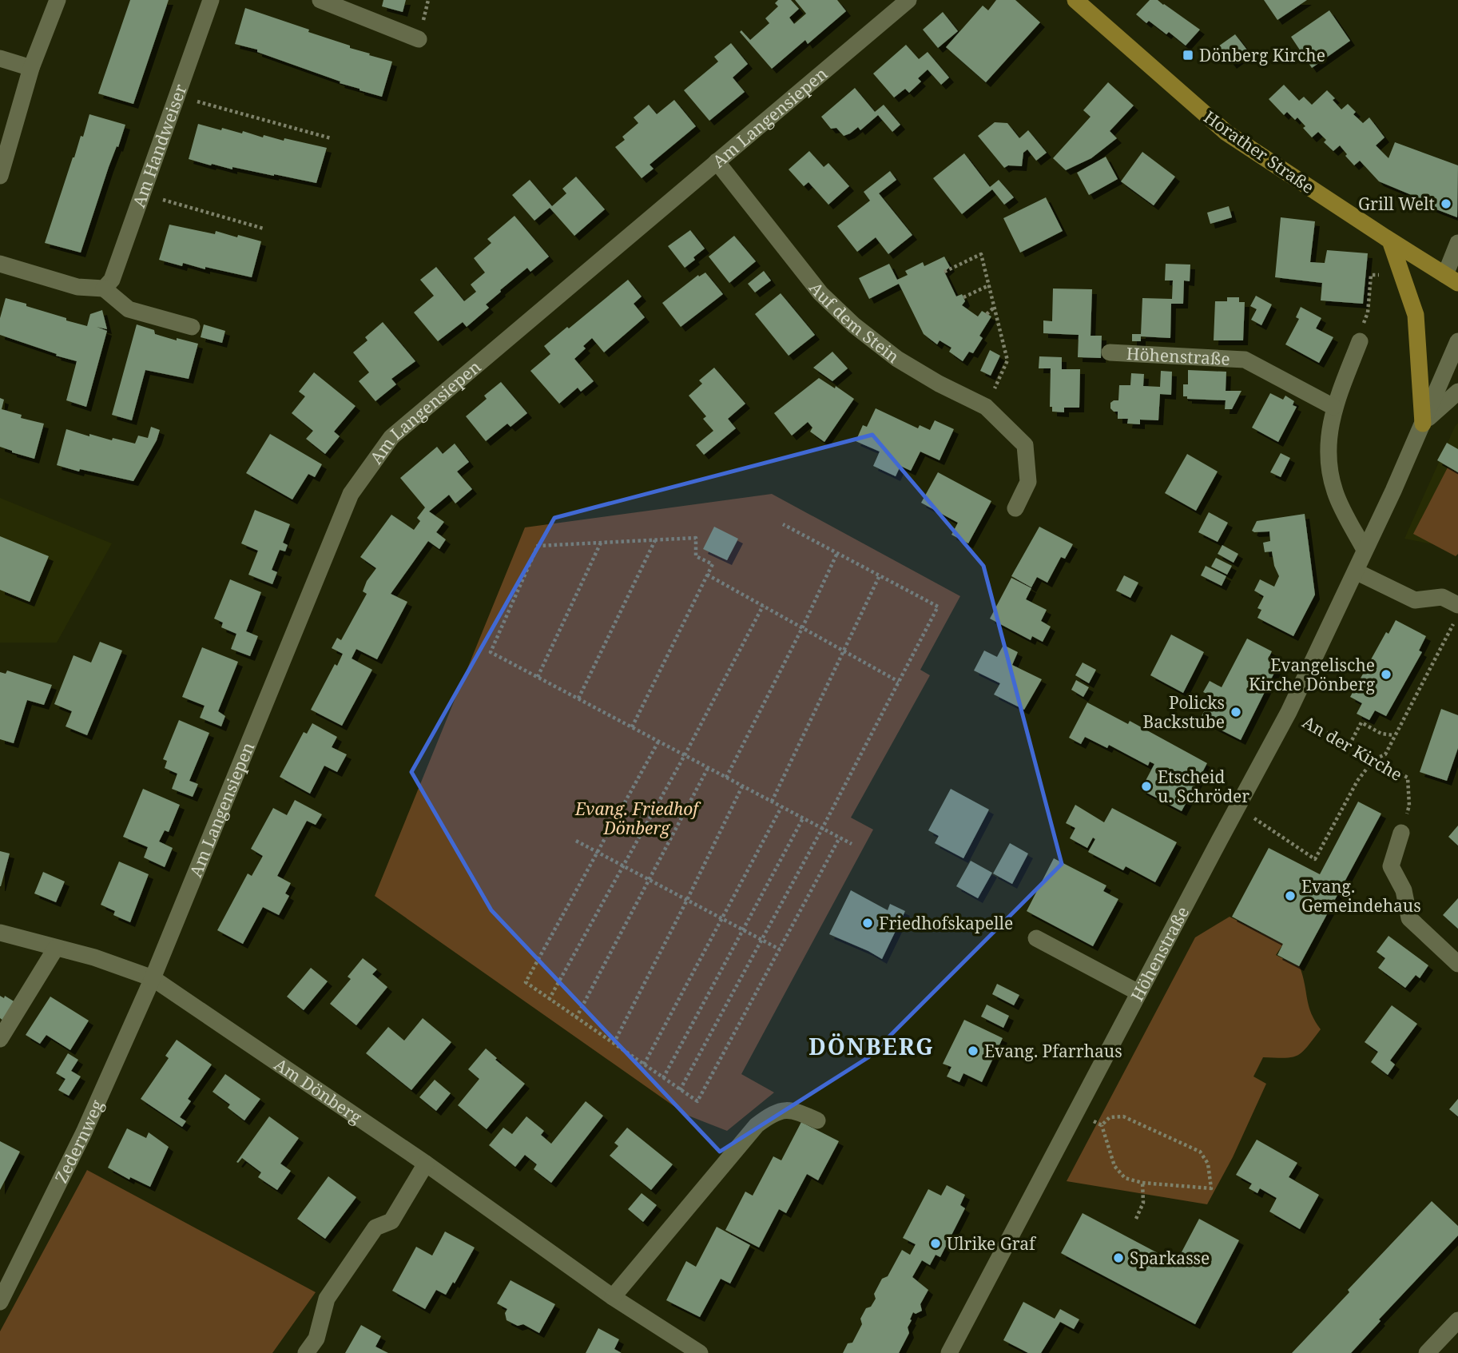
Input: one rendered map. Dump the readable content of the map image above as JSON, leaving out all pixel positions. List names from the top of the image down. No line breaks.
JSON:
{"streets":{"main road":["Horather Straße"],"street":["Am Langensiepen","Am Handweiser","Auf dem Stein","Höhenstraße","Am Dönberg","Zedernweg"],"path":["An der Kirche"]},"crossings":[["Am Langensiepen","Auf dem Stein"],["Am Langensiepen","Am Dönberg"],["Am Langensiepen","Zedernweg"],["Höhenstraße","An der Kirche"],["Am Dönberg","Zedernweg"]],"districts":["DÖNBERG"],"parks":["Evang. Friedhof Dönberg"],"places":{"transit":["Dönberg Kirche"],"other":["Grill Welt","Evangelische Kirche Dönberg","Policks Backstube","Etscheid u. Schröder","Evang. Gemeindehaus","Friedhofskapelle","Evang. Pfarrhaus","Ulrike Graf","Sparkasse"]}}
